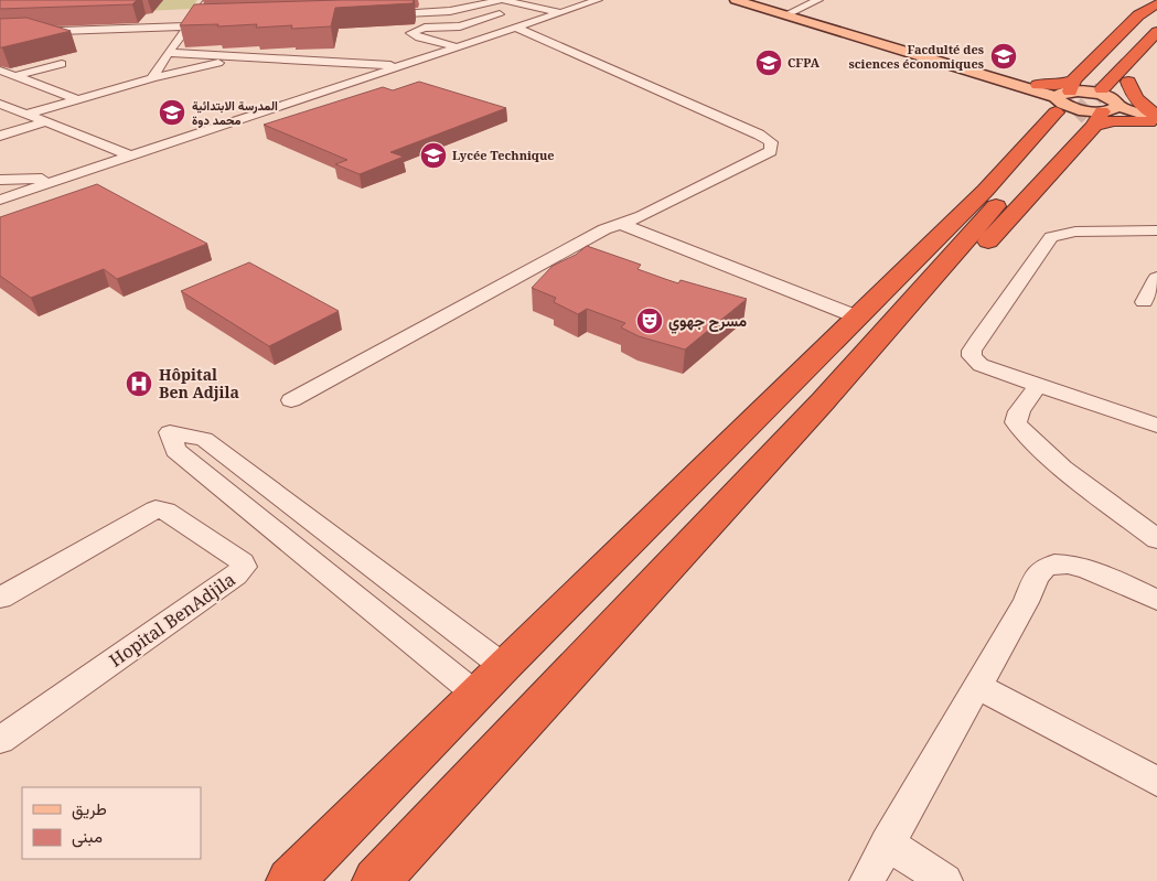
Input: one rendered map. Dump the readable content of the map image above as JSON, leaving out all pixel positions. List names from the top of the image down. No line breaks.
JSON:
{"streets":{"street":["Hopital BenAdjila"]},"places":{"school or university":["Facdulté des sciences économiques","CFPA","المدرسة الابتدائية محمد دوة","Lycée Technique"],"theatre":["مسرح جهوي"],"hospital":["Hôpital Ben Adjila"]},"legend":["طريق","مبنى"]}
